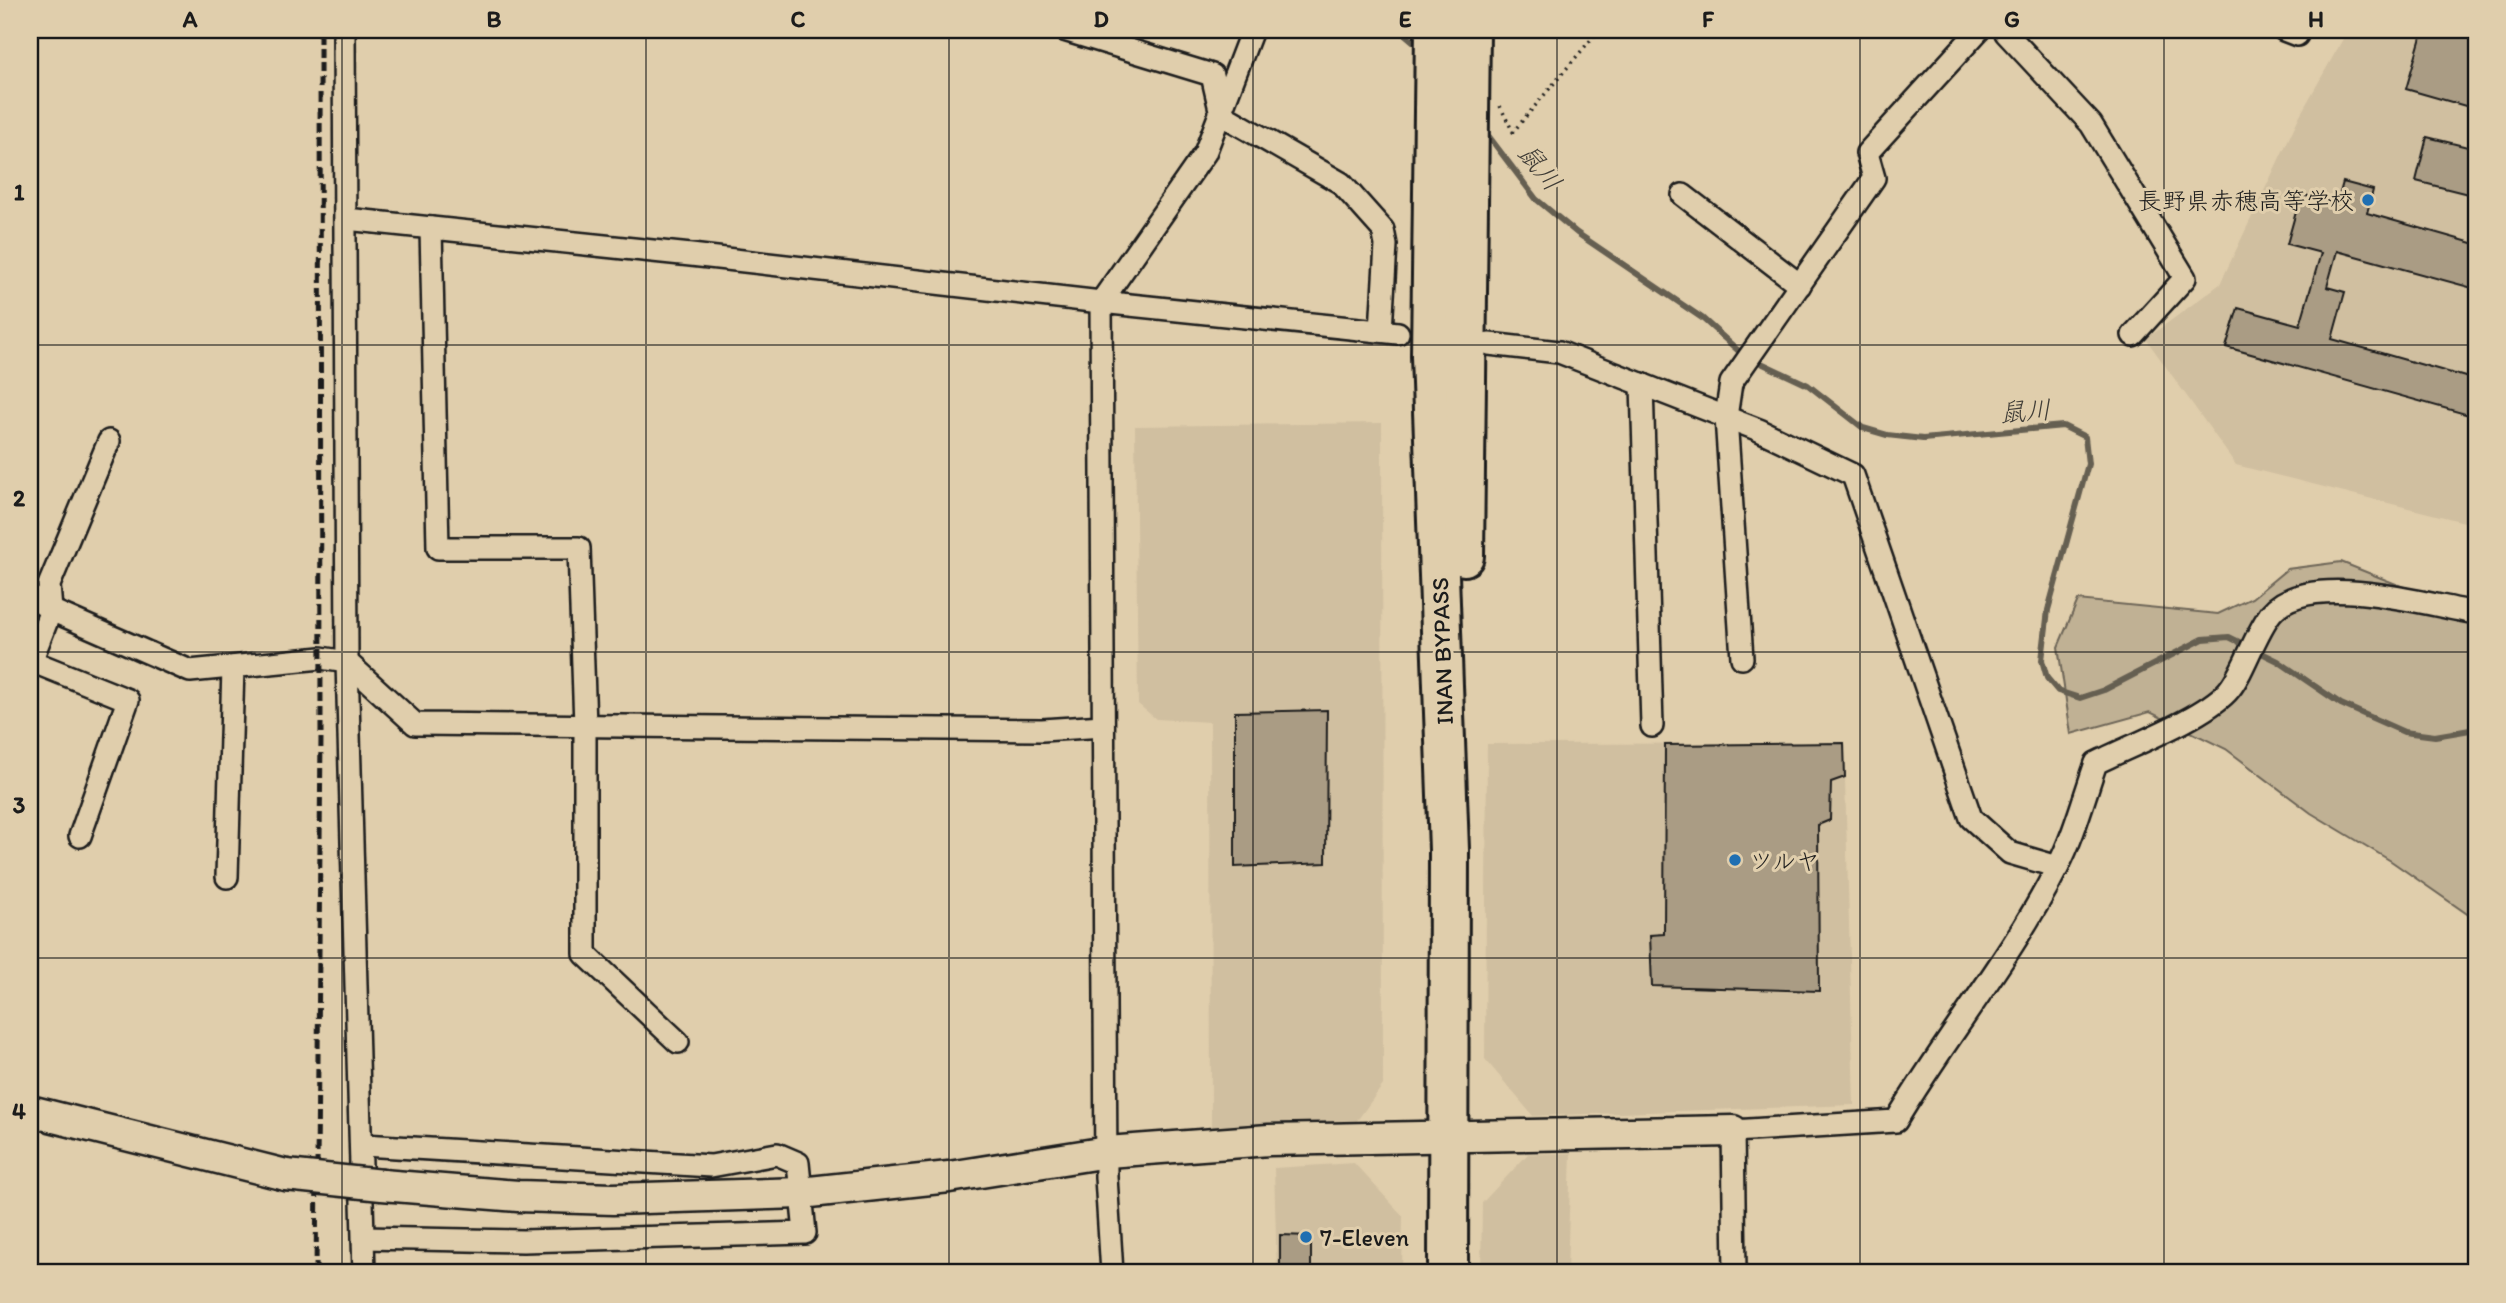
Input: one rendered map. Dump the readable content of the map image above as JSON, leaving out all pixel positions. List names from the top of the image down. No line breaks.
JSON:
{"streets":{"highway":["INAN BYPASS"]},"water":["鼠川"],"places":["長野県赤穂高等学校","ツルヤ","7-Eleven"],"grid":{"columns":["A","B","C","D","E","F","G","H"],"rows":["1","2","3","4"]}}
